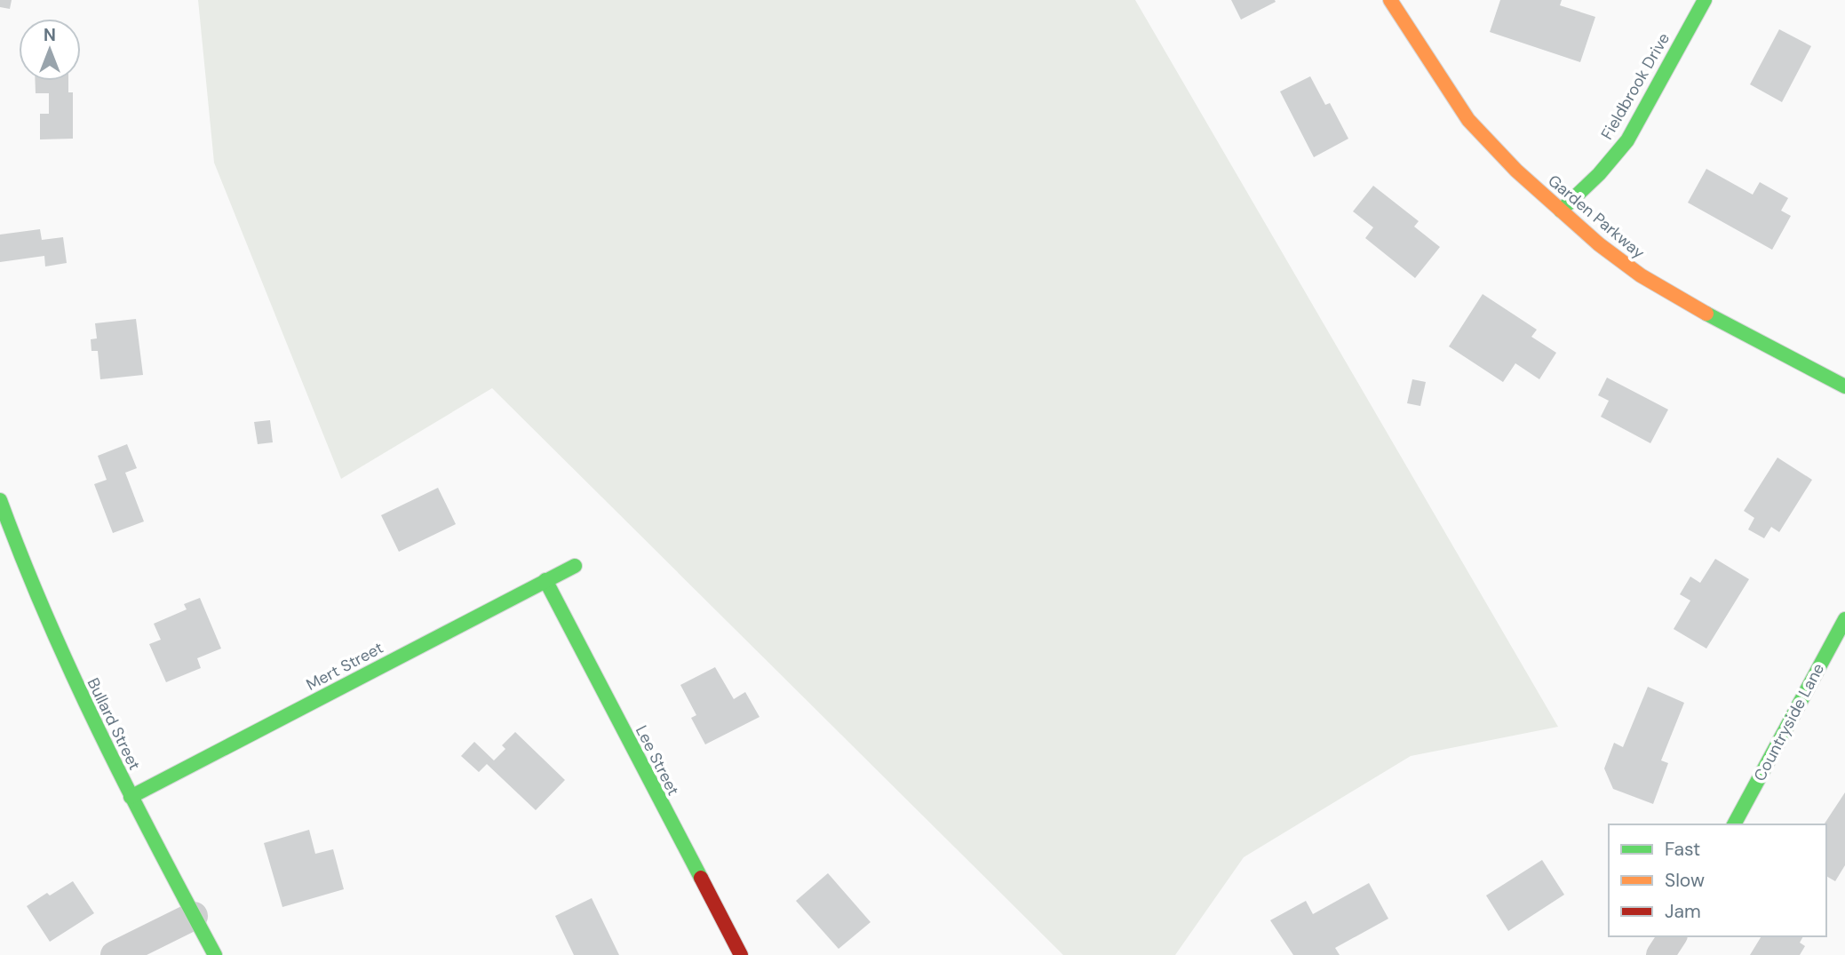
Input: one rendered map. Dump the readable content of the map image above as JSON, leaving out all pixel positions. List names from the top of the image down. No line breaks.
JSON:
{"streets":{"street":["Fieldbrook Drive","Garden Parkway","Mert Street","Countryside Lane","Bullard Street","Lee Street"]},"crossings":[["Fieldbrook Drive","Garden Parkway"],["Mert Street","Bullard Street"],["Mert Street","Lee Street"]],"legend":["Fast","Slow","Jam"],"north":"top"}
